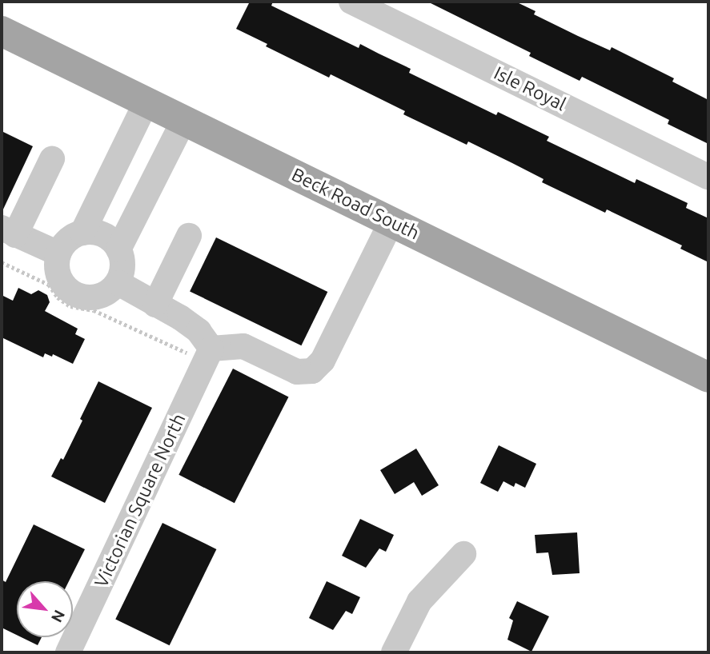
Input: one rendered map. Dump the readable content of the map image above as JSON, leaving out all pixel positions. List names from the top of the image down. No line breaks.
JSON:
{"streets":{"main road":["Beck Road South"],"street":["Isle Royal","Victorian Square North"]},"north":"bottom right"}
